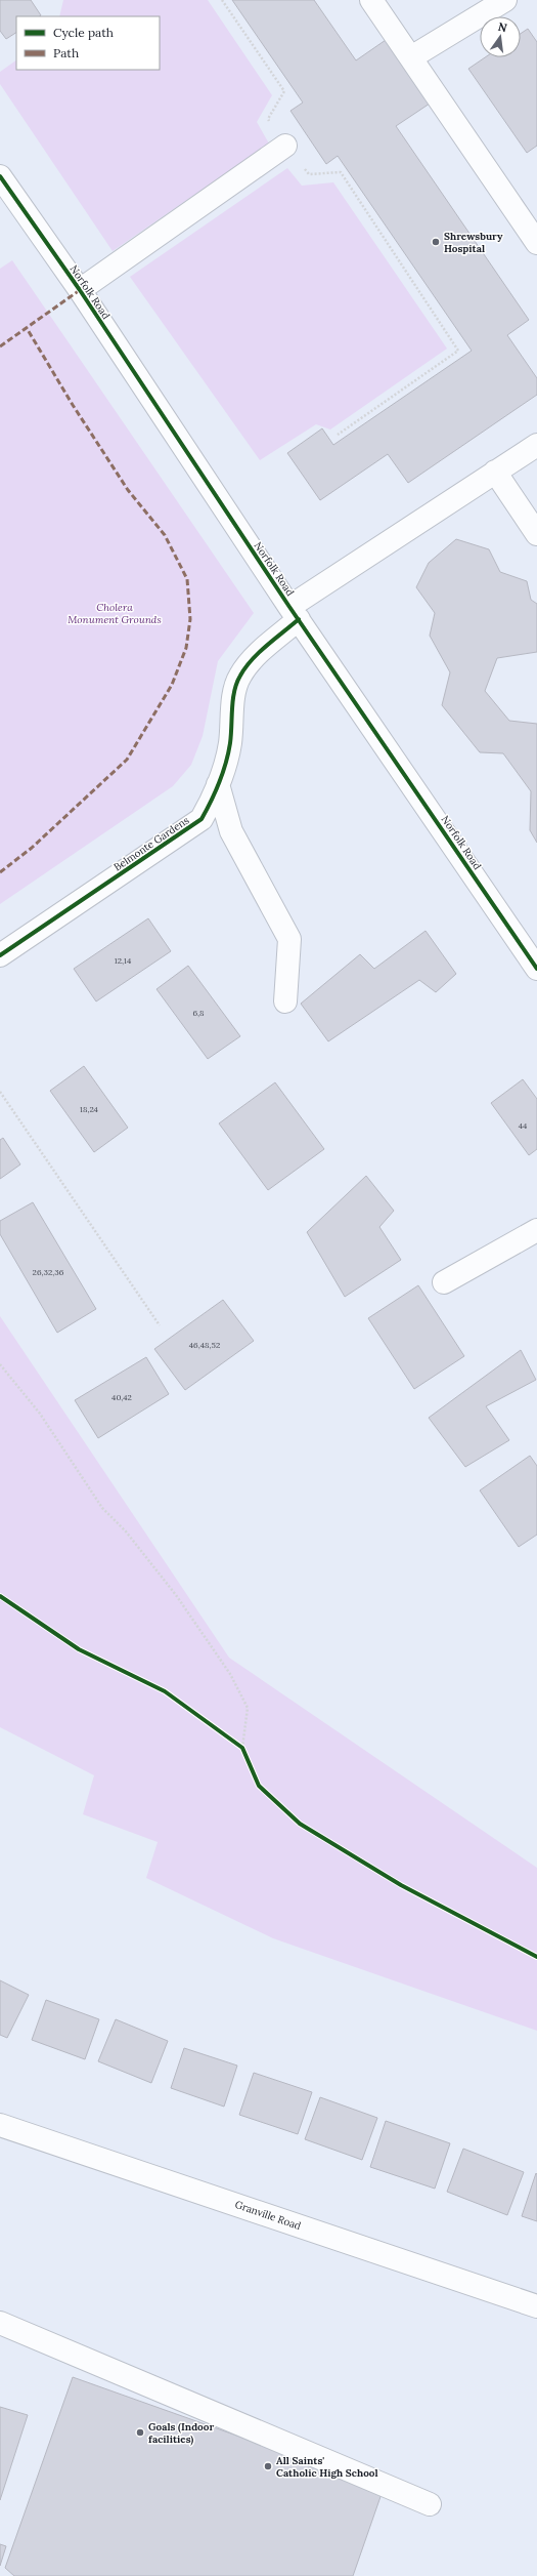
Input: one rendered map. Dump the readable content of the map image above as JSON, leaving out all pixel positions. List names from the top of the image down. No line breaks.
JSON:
{"streets":{"street":["Norfolk Road","Belmonte Gardens","Granville Road"]},"crossings":[["Norfolk Road","Belmonte Gardens"]],"parks":["Cholera Monument Grounds"],"places":["Shrewsbury Hospital","Goals (Indoor facilities)","All Saints' Catholic High School"],"house_numbers":["12,14","6,8","18,24","44","26,32,36","46,48,52","40,42"],"legend":["Cycle path","Path"],"north":"top"}
